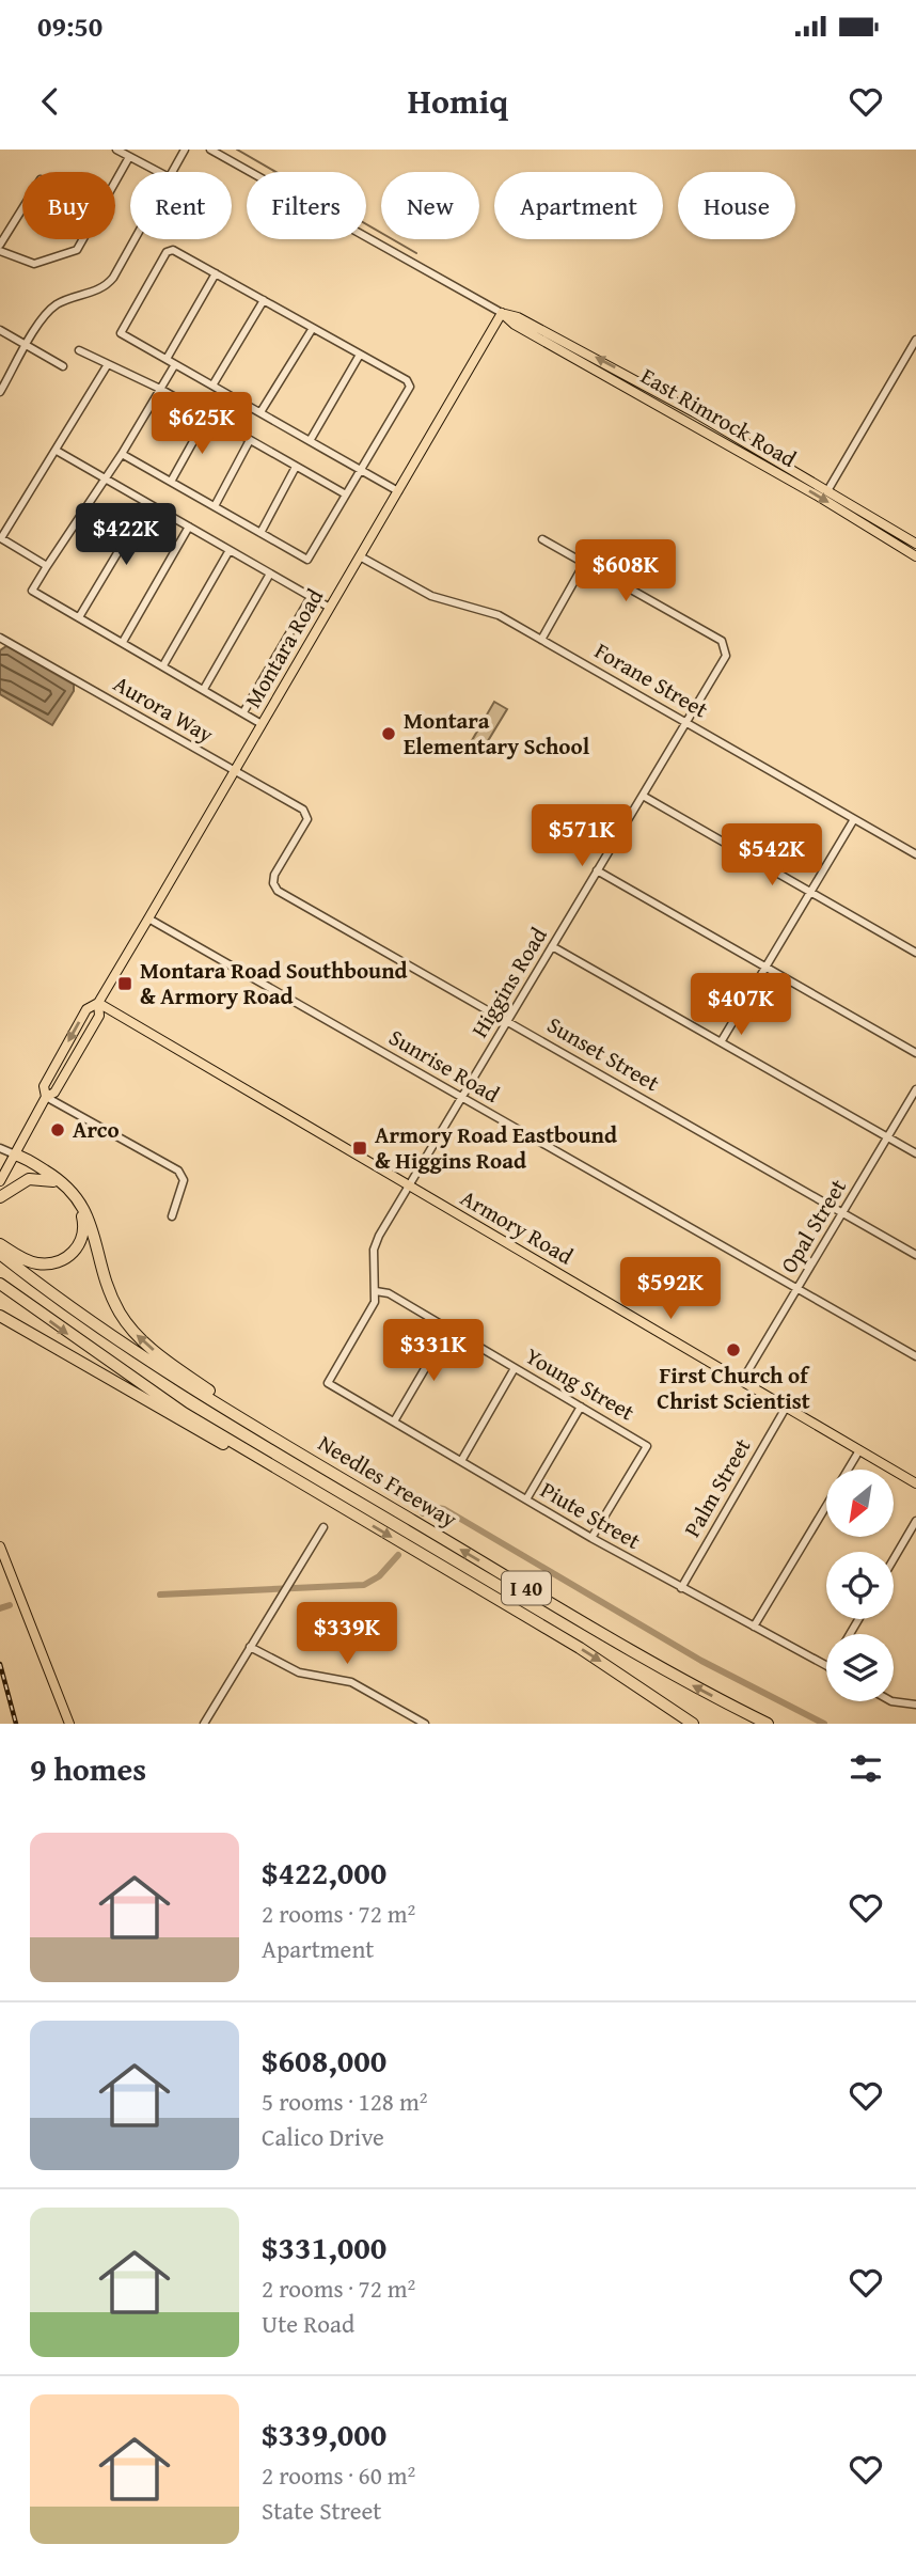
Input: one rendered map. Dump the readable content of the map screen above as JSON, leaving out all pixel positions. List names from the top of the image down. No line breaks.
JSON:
{"streets":{"highway":["Needles Freeway","I 40"],"main road":["East Rimrock Road","Montara Road","Armory Road"],"street":["Forane Street","Aurora Way","Higgins Road","Sunset Street","Sunrise Road","Opal Street","Young Street","Palm Street","Piute Street"]},"crossings":[["East Rimrock Road","Montara Road"],["Montara Road","Forane Street"],["Montara Road","Aurora Way"],["Montara Road","Sunrise Road"],["Montara Road","Armory Road"],["Forane Street","Higgins Road"],["Aurora Way","Sunset Street"],["Higgins Road","Sunset Street"],["Higgins Road","Sunrise Road"],["Higgins Road","Armory Road"],["Higgins Road","Young Street"],["Higgins Road","Piute Street"],["Sunset Street","Opal Street"],["Sunrise Road","Opal Street"],["Opal Street","Armory Road"],["Armory Road","Palm Street"],["Young Street","Piute Street"],["Palm Street","Piute Street"]],"places":{"other":["Montara Elementary School","Arco","First Church of Christ Scientist"],"transit":["Montara Road Southbound & Armory Road","Armory Road Eastbound & Higgins Road"]},"north":"bottom left","page":{"status":"09:50","header":"Homiq","chip":["Buy","Rent","Filters","New","Apartment","House"],"price":["$625K","$422K","$608K","$571K","$542K","$407K","$592K","$331K","$339K"],"heading":"9 homes","list":[{"name":"$422,000","note":"2 rooms · 72 m² · Apartment"},{"name":"$608,000","note":"5 rooms · 128 m² · Calico Drive"},{"name":"$331,000","note":"2 rooms · 72 m² · Ute Road"},{"name":"$339,000","note":"2 rooms · 60 m² · State Street"}]}}
